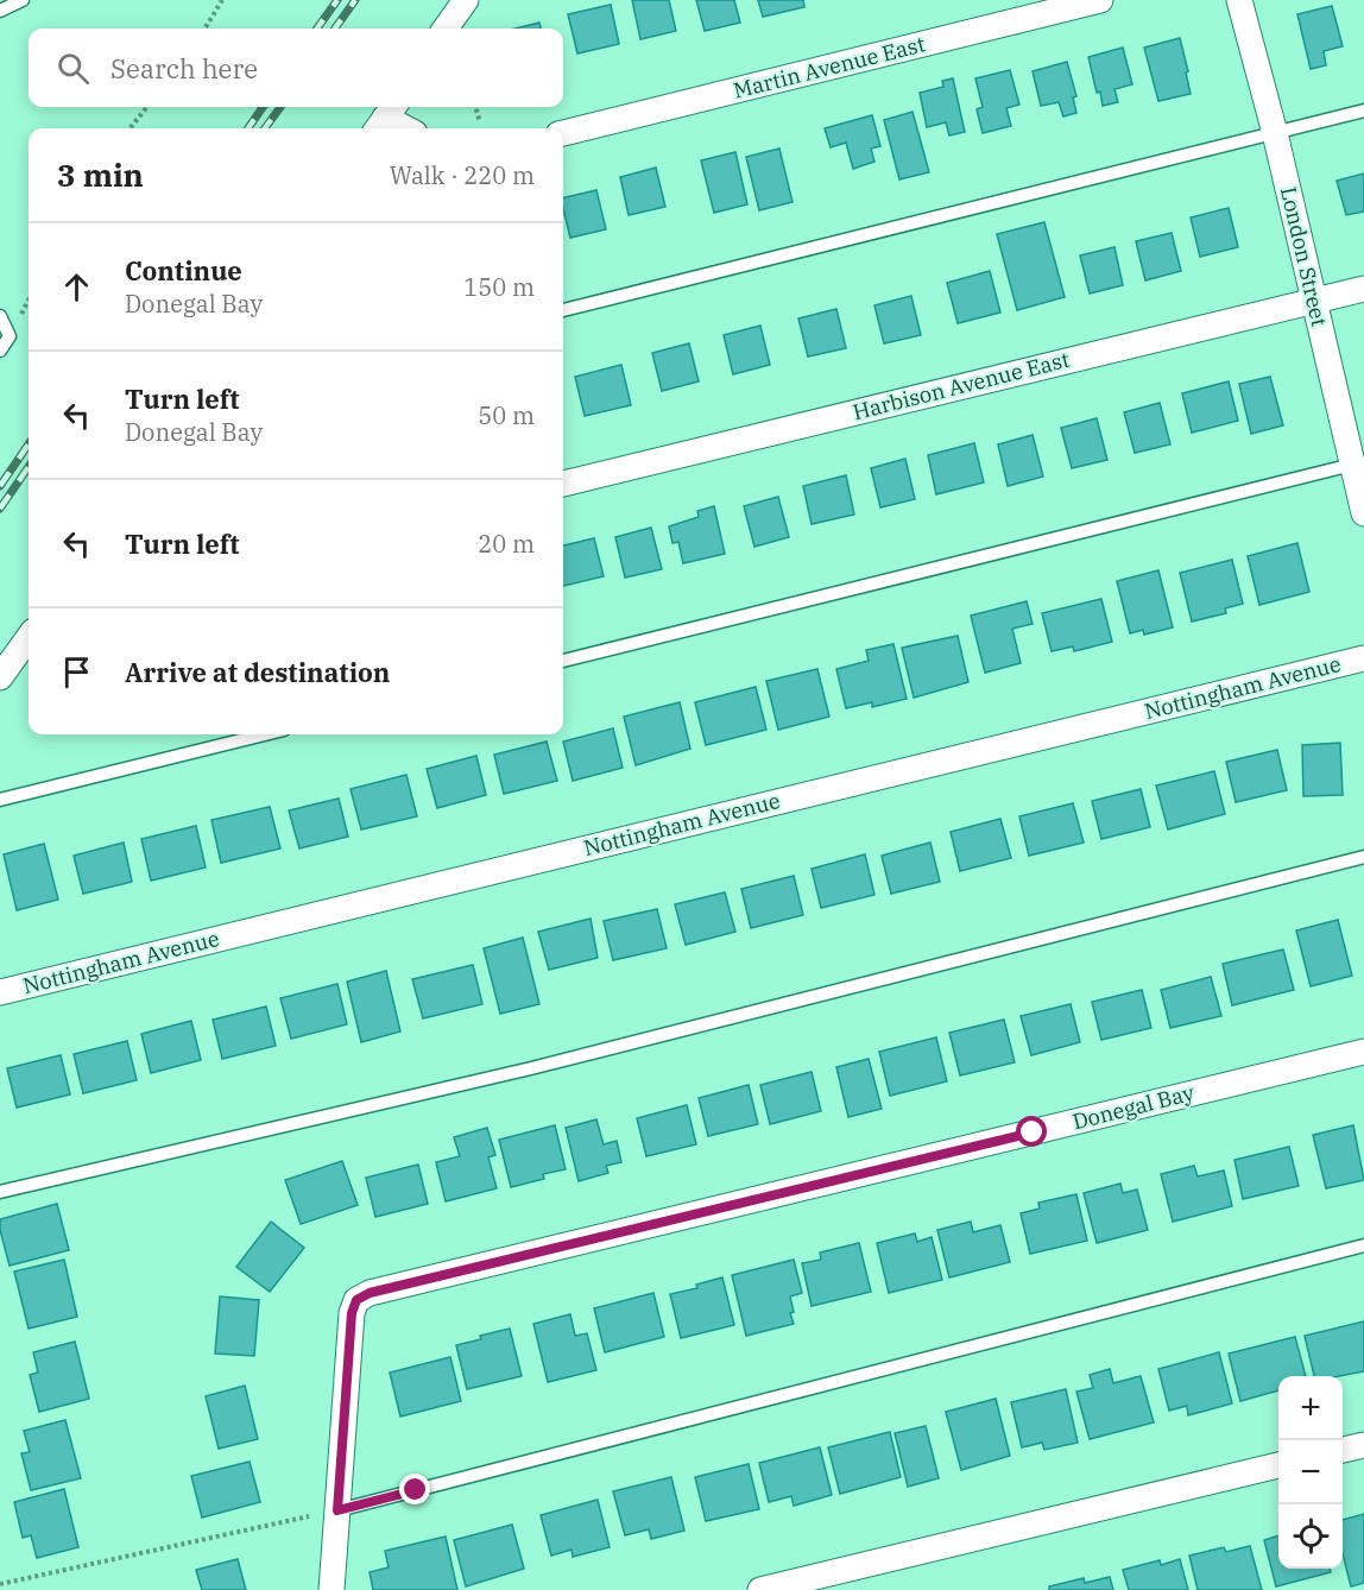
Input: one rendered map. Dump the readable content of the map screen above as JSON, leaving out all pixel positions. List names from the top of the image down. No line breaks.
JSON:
{"streets":{"street":["Martin Avenue East","London Street","Harbison Avenue East","Nottingham Avenue","Donegal Bay"]},"crossings":[["London Street","Harbison Avenue East"]],"page":{"search":"Search here","heading":["3 min","Walk · 220 m"],"list":[["Continue","Donegal Bay","150 m"],["Turn left","Donegal Bay","50 m"],["Turn left","20 m"],"Arrive at destination"],"map_buttons":["+","−"]}}
